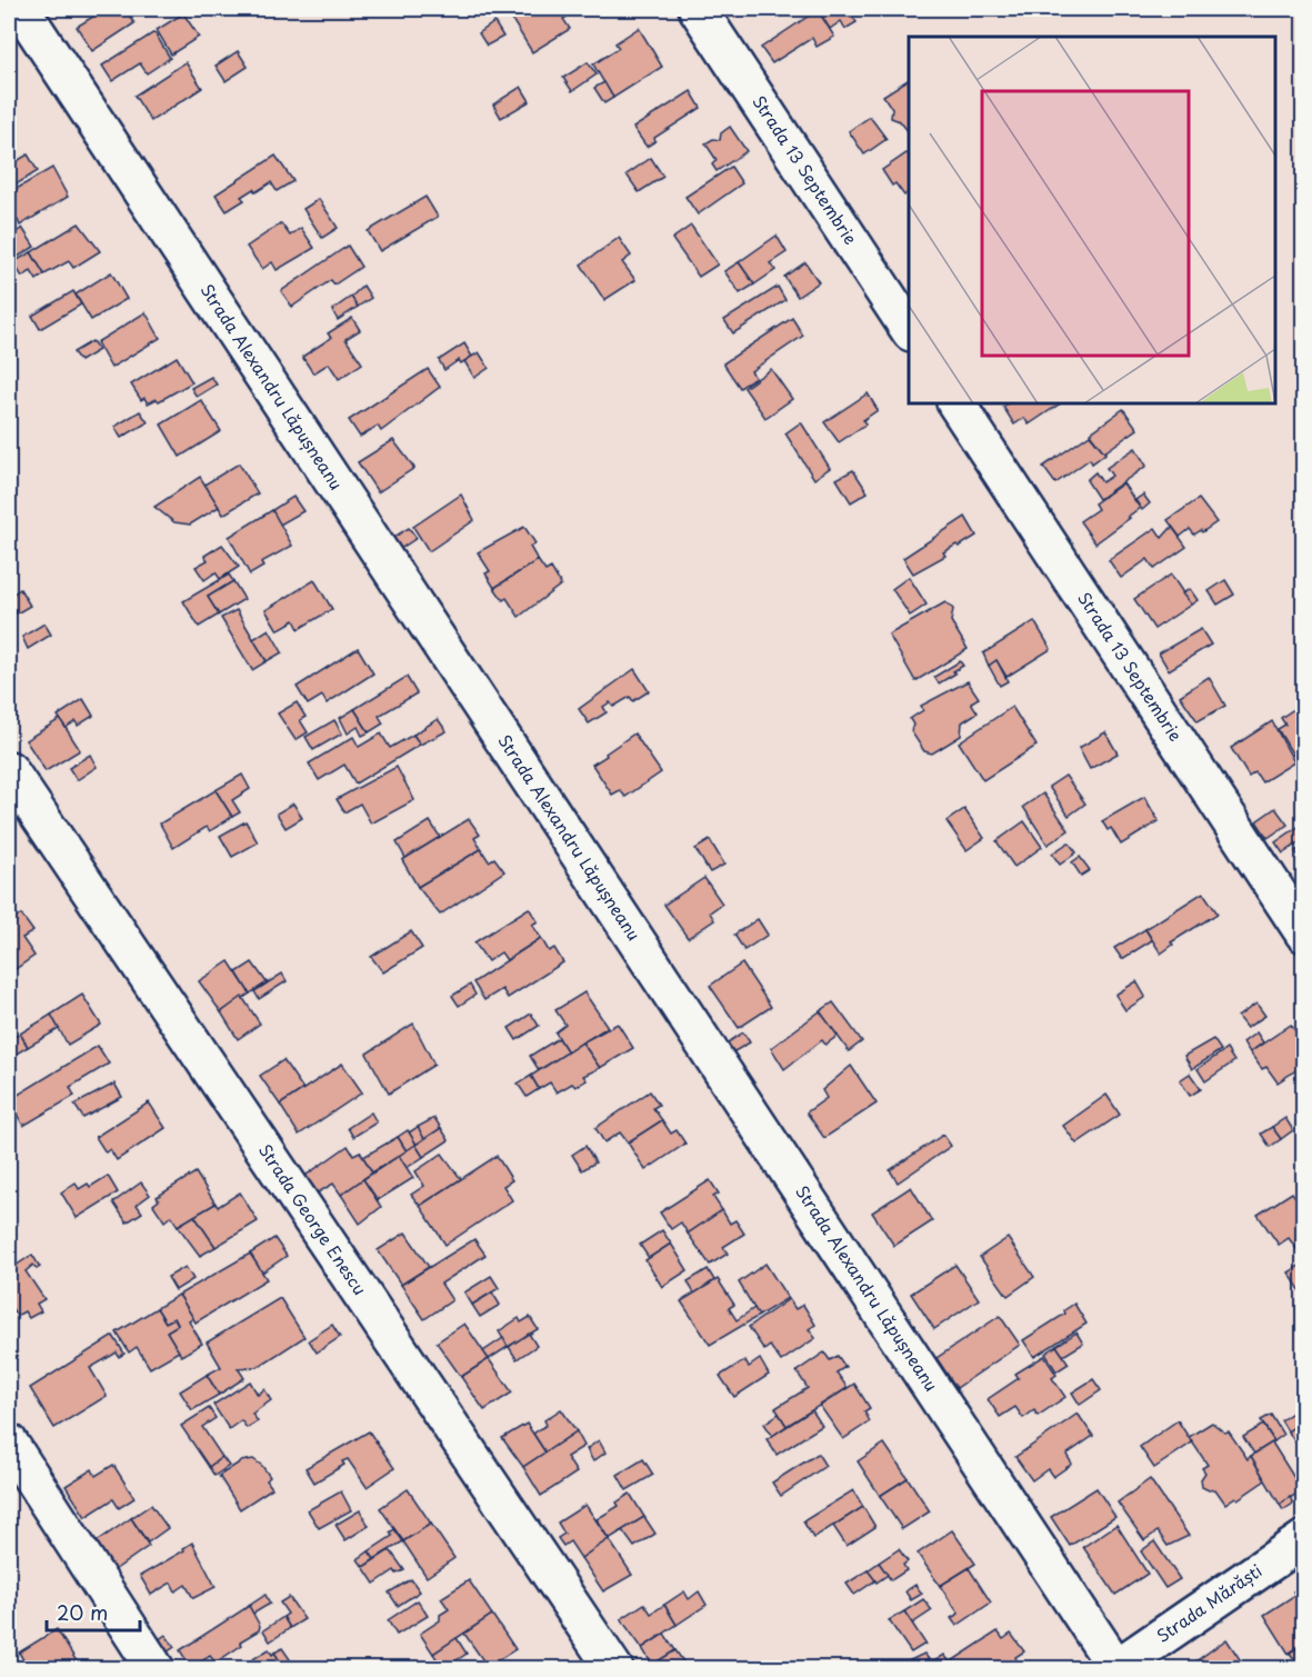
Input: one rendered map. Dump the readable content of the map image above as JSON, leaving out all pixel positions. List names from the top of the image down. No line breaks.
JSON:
{"streets":{"street":["Strada 13 Septembrie","Strada Alexandru Lăpușneanu","Strada George Enescu","Strada Mărăști"]},"crossings":[["Strada Alexandru Lăpușneanu","Strada Mărăști"]],"scale_bar":"20 m"}
